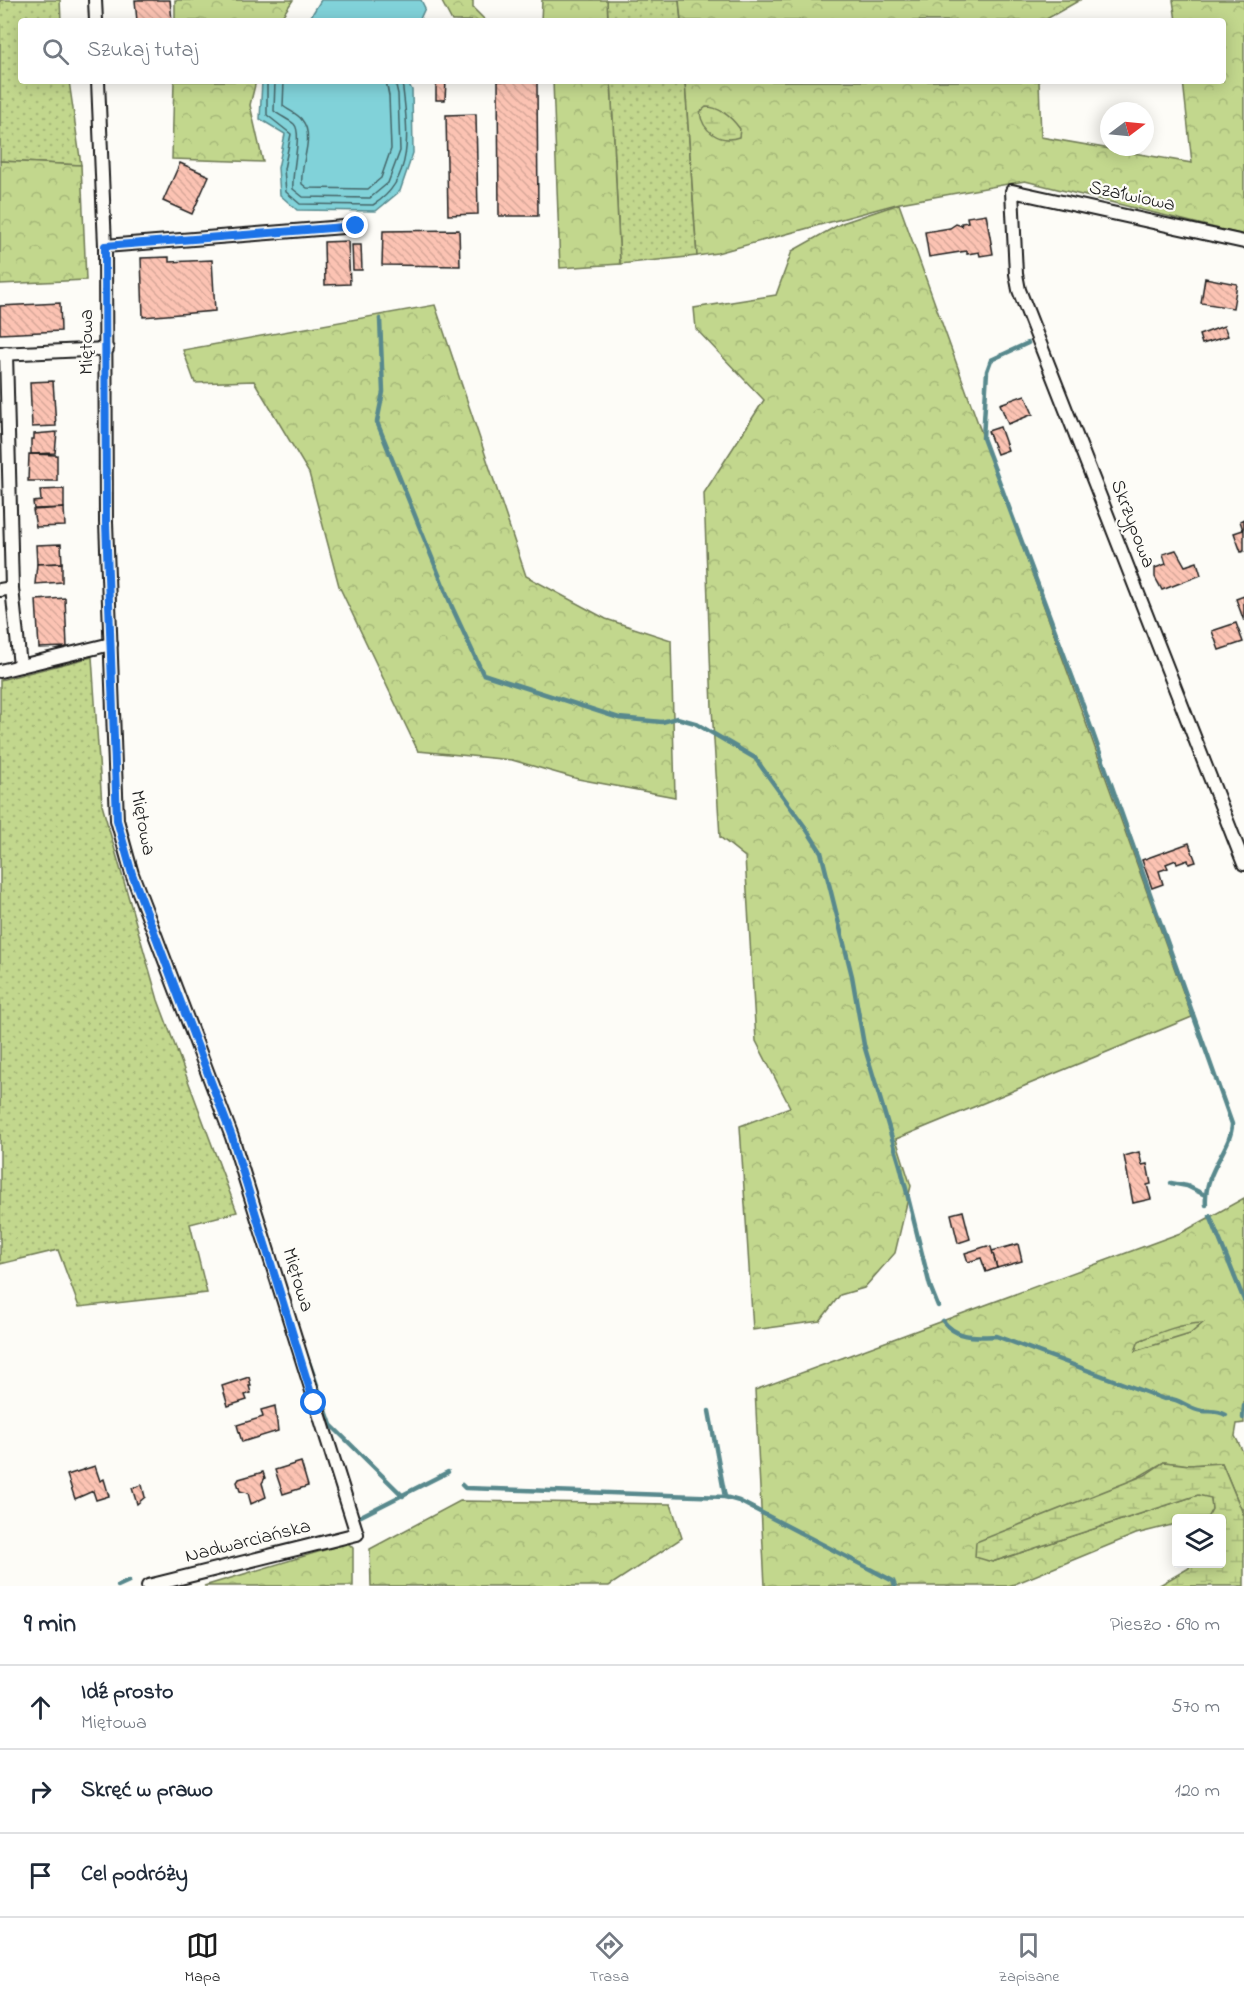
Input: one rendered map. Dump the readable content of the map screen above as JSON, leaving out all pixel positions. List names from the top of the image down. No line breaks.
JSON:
{"streets":{"street":["Szałwiowa","Miętowa","Skrzypowa","Nadwarciańska"]},"crossings":[["Szałwiowa","Skrzypowa"],["Miętowa","Nadwarciańska"]],"north":"right","page":{"search":"Szukaj tutaj","heading":["9 min","Pieszo · 690 m"],"list":[["Idź prosto","Miętowa","570 m"],["Skręć w prawo","120 m"],"Cel podróży"],"nav":["Mapa","Trasa","Zapisane"]}}
